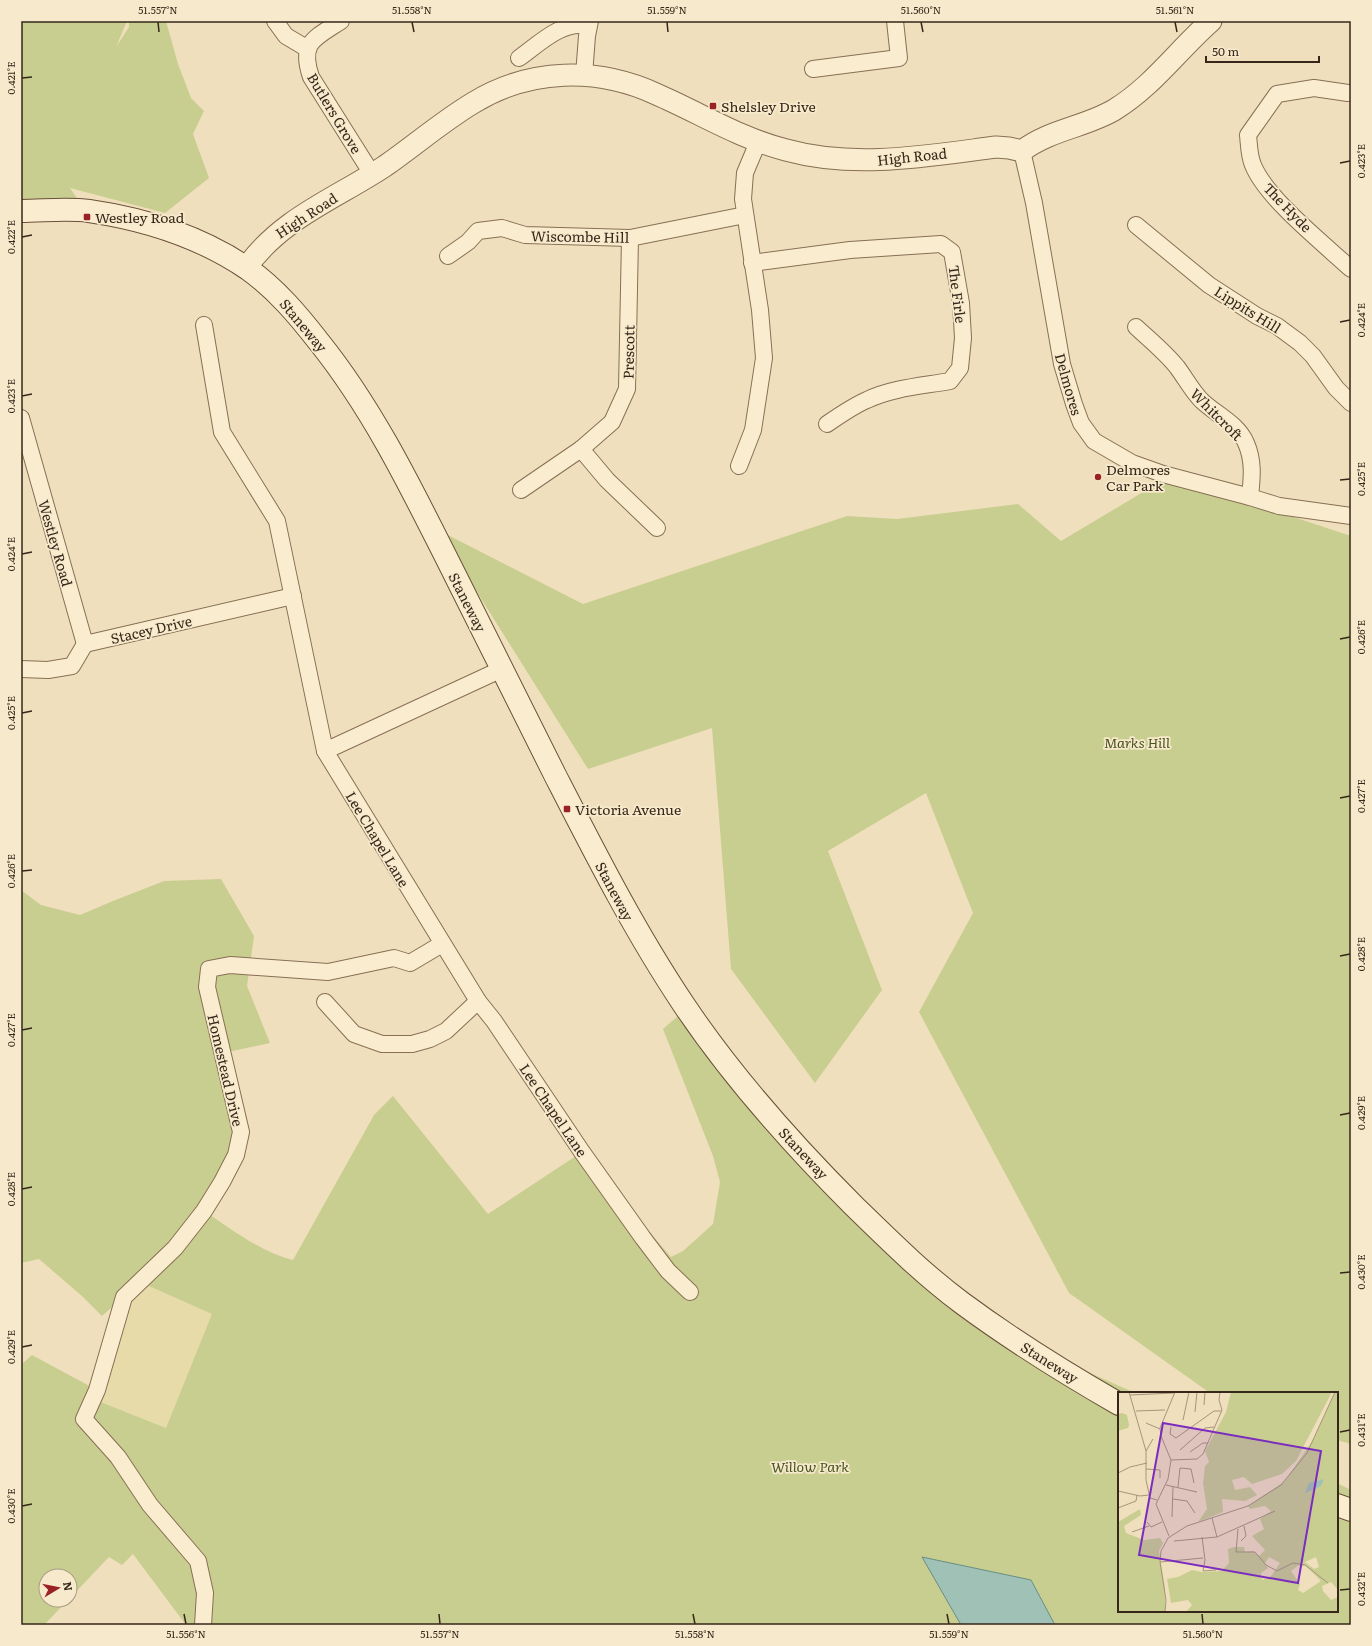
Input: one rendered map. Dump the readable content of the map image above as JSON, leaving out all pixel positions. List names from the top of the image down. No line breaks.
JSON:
{"streets":{"main road":["Staneway"],"street":["Butlers Grove","High Road","The Hyde","Wiscombe Hill","The Firle","Lippits Hill","Prescott","Delmores","Whitcroft","Westley Road","Stacey Drive","Lee Chapel Lane","Homestead Drive"]},"crossings":[["Butlers Grove","High Road"],["High Road","Staneway"],["High Road","Delmores"],["Wiscombe Hill","Prescott"],["Delmores","Whitcroft"],["Westley Road","Stacey Drive"],["Stacey Drive","Lee Chapel Lane"],["Lee Chapel Lane","Homestead Drive"]],"parks":["Marks Hill","Willow Park"],"places":{"transit":["Shelsley Drive","Westley Road","Victoria Avenue"],"other":["Delmores Car Park"]},"scale_bar":"50 m","north":"right","coordinates":["51.557°N","51.558°N","51.559°N","51.560°N","51.561°N","0.421°E","0.423°E","0.422°E","0.424°E","0.425°E","0.426°E","0.427°E","0.428°E","0.429°E","0.430°E","0.431°E","0.432°E","51.556°N"]}
